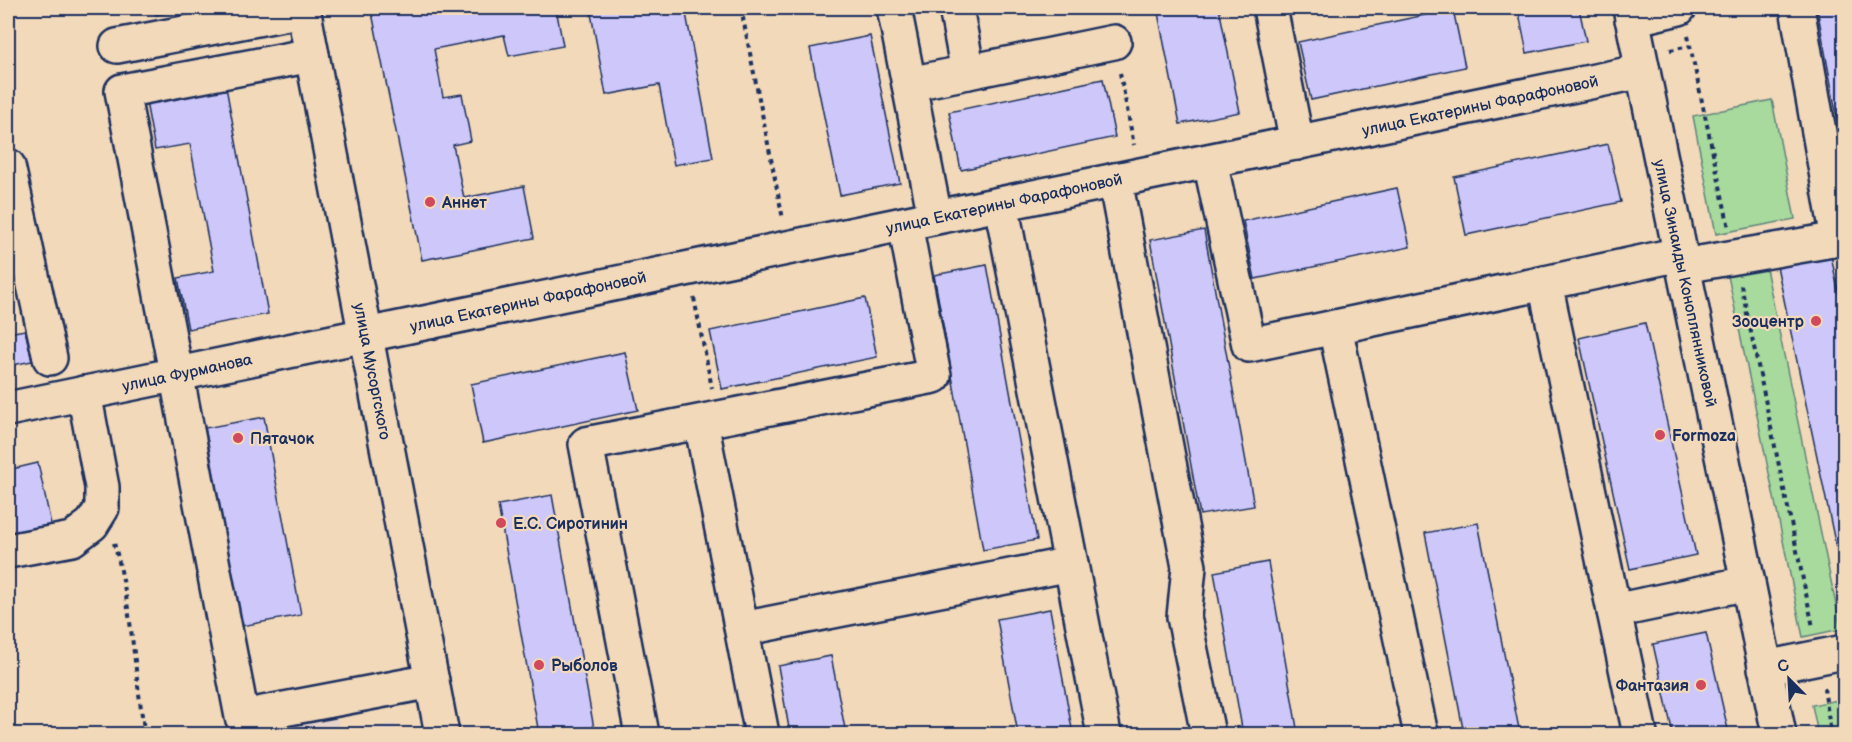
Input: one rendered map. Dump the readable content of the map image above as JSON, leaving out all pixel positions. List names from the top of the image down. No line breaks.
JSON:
{"streets":{"street":["улица Екатерины Фарафоновой","улица Зинаиды Коноплянниковой","улица Мусоргского","улица Фурманова"]},"crossings":[["улица Екатерины Фарафоновой","улица Зинаиды Коноплянниковой"],["улица Екатерины Фарафоновой","улица Мусоргского"],["улица Екатерины Фарафоновой","улица Фурманова"],["улица Мусоргского","улица Фурманова"]],"places":["Аннет","Зооцентр","Formoza","Пятачок","Е.С. Сиротинин","Рыболов","Фантазия"],"north":"top left"}
